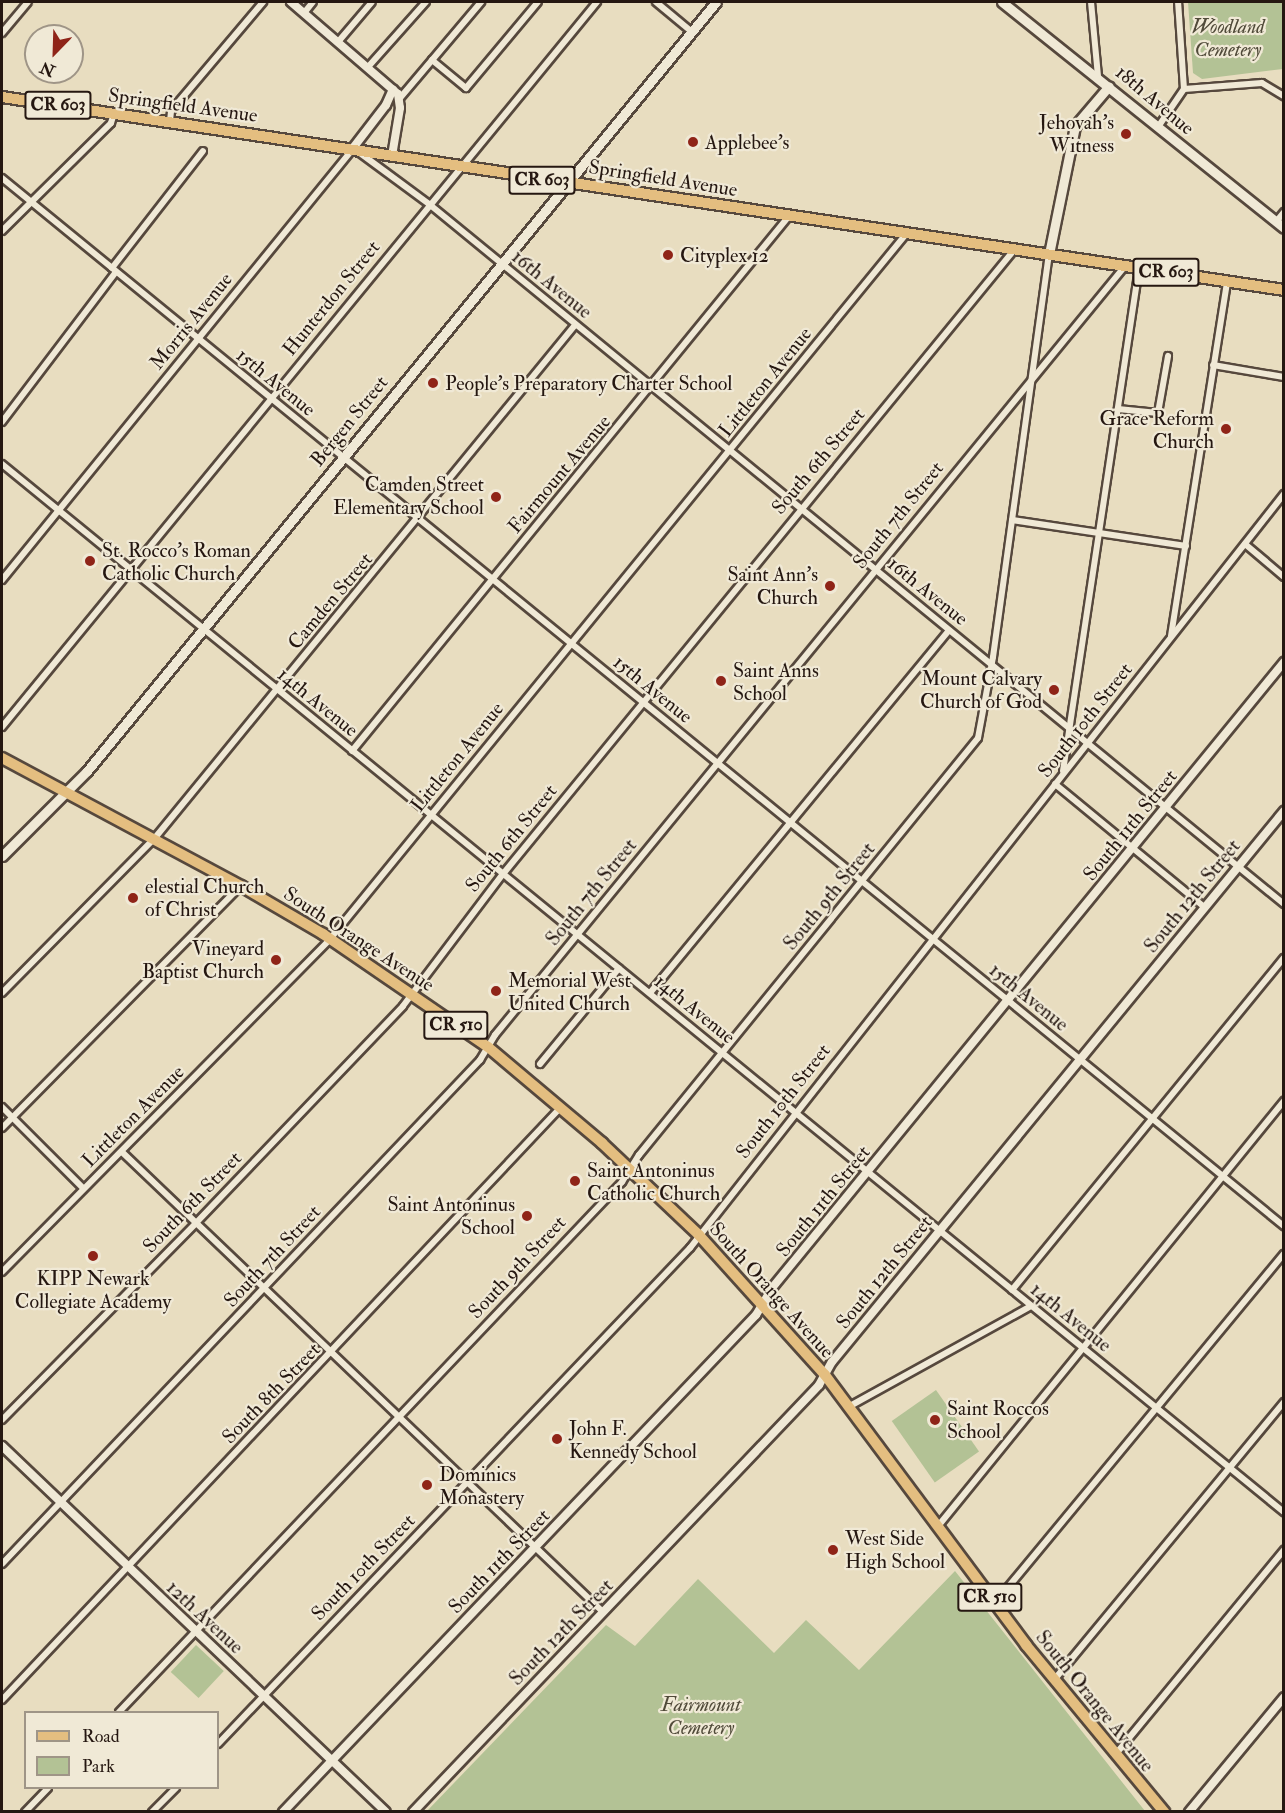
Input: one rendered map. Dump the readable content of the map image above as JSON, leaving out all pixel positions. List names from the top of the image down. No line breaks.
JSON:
{"streets":{"main road":["18th Avenue","CR 603","Springfield Avenue","Bergen Street","South Orange Avenue","CR 510"],"street":["16th Avenue","Hunterdon Street","Morris Avenue","15th Avenue","Littleton Avenue","South 6th Street","Fairmount Avenue","South 7th Street","Camden Street","14th Avenue","South 10th Street","South 11th Street","South 9th Street","South 12th Street","South 8th Street","12th Avenue"]},"crossings":[["Springfield Avenue","16th Avenue"],["Springfield Avenue","Hunterdon Street"],["Springfield Avenue","Morris Avenue"],["Springfield Avenue","Littleton Avenue"],["Springfield Avenue","Bergen Street"],["Springfield Avenue","South 6th Street"],["Springfield Avenue","Fairmount Avenue"],["Springfield Avenue","South 7th Street"],["Springfield Avenue","South 9th Street"],["16th Avenue","Hunterdon Street"],["16th Avenue","Morris Avenue"],["16th Avenue","Littleton Avenue"],["16th Avenue","Bergen Street"],["16th Avenue","South 6th Street"],["16th Avenue","Fairmount Avenue"],["16th Avenue","South 7th Street"],["16th Avenue","Camden Street"],["16th Avenue","South 10th Street"],["16th Avenue","South 11th Street"],["16th Avenue","South 9th Street"],["16th Avenue","South 12th Street"],["Hunterdon Street","15th Avenue"],["Hunterdon Street","14th Avenue"],["Morris Avenue","15th Avenue"],["Morris Avenue","14th Avenue"],["15th Avenue","Littleton Avenue"],["15th Avenue","Bergen Street"],["15th Avenue","South 6th Street"],["15th Avenue","Fairmount Avenue"],["15th Avenue","South 7th Street"],["15th Avenue","Camden Street"],["15th Avenue","South 10th Street"],["15th Avenue","South 11th Street"],["15th Avenue","South 9th Street"],["15th Avenue","South 12th Street"],["Littleton Avenue","14th Avenue"],["Littleton Avenue","South Orange Avenue"],["Bergen Street","14th Avenue"],["Bergen Street","South Orange Avenue"],["South 6th Street","14th Avenue"],["South 6th Street","South Orange Avenue"],["Fairmount Avenue","14th Avenue"],["South 7th Street","14th Avenue"],["South 7th Street","South 9th Street"],["South 7th Street","South Orange Avenue"],["South 7th Street","12th Avenue"],["Camden Street","14th Avenue"],["Camden Street","South Orange Avenue"],["14th Avenue","South 10th Street"],["14th Avenue","South 11th Street"],["14th Avenue","South 9th Street"],["14th Avenue","South 12th Street"],["South 10th Street","South Orange Avenue"],["South 10th Street","12th Avenue"],["South 11th Street","South Orange Avenue"],["South 11th Street","12th Avenue"],["South 9th Street","South Orange Avenue"],["South 9th Street","12th Avenue"],["South 12th Street","South Orange Avenue"],["South Orange Avenue","South 8th Street"],["South 8th Street","12th Avenue"]],"parks":["Woodland Cemetery","Fairmount Cemetery"],"places":["Jehovah's Witness","Applebee's","Cityplex 12","People's Preparatory Charter School","Grace Reform Church","Camden Street Elementary School","St. Rocco's Roman Catholic Church","Saint Ann's Church","Saint Anns School","Mount Calvary Church of God","elestial Church of Christ","Vineyard Baptist Church","Memorial West United Church","Saint Antoninus Catholic Church","Saint Antoninus School","KIPP Newark Collegiate Academy","Saint Roccos School","John F. Kennedy School","Dominics Monastery","West Side High School"],"legend":["Road","Park"],"north":"bottom left"}
